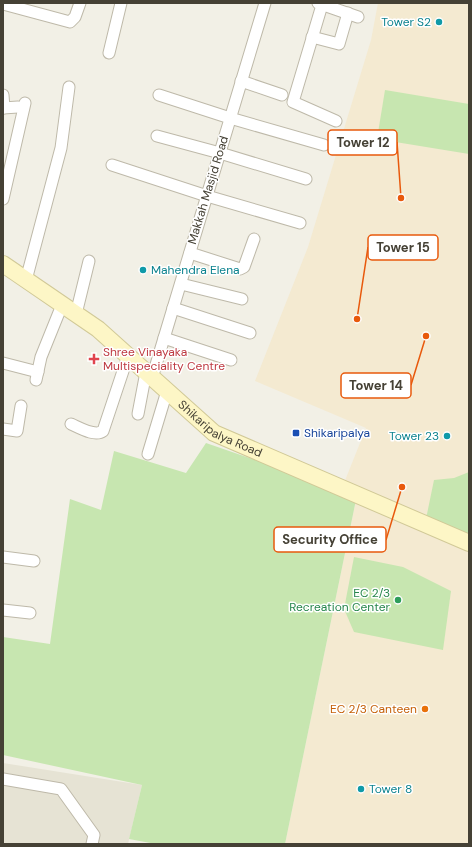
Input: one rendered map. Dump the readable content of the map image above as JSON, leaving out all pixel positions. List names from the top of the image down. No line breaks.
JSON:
{"streets":{"street":["Makkah Masjid Road","Shikaripalya Road"]},"crossings":[["Makkah Masjid Road","Shikaripalya Road"]],"places":{"other":["Tower S2","Tower 12","Mahendra Elena","Tower 15","Tower 14","Tower 23","Security Office","EC 2/3 Recreation Center","EC 2/3 Canteen","Tower 8"],"health":["Shree Vinayaka Multispeciality Centre"],"transit":["Shikaripalya"]}}
